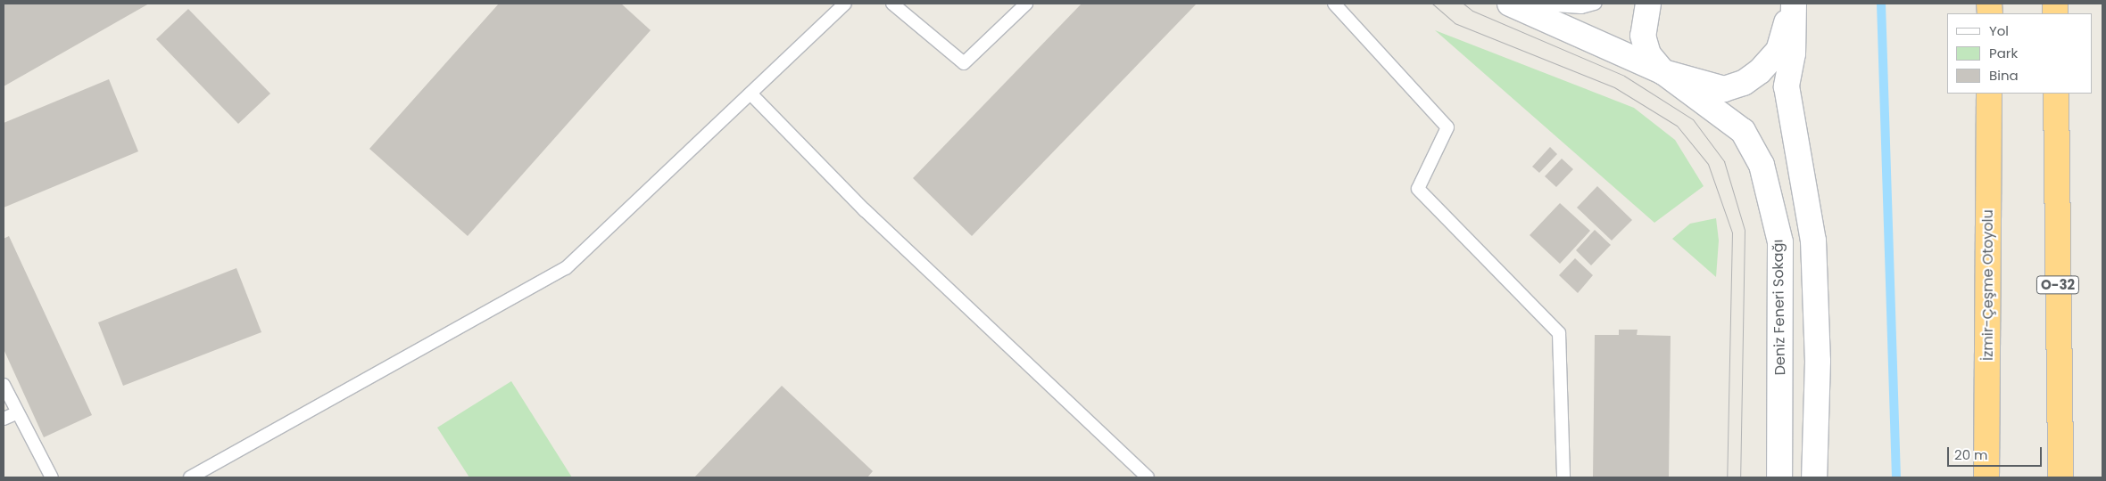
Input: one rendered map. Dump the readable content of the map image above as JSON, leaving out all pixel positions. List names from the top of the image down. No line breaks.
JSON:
{"streets":{"highway":["İzmir-Çeşme Otoyolu","O-32"],"main road":["Deniz Feneri Sokağı"]},"legend":["Yol","Park","Bina"],"scale_bar":"20 m"}
